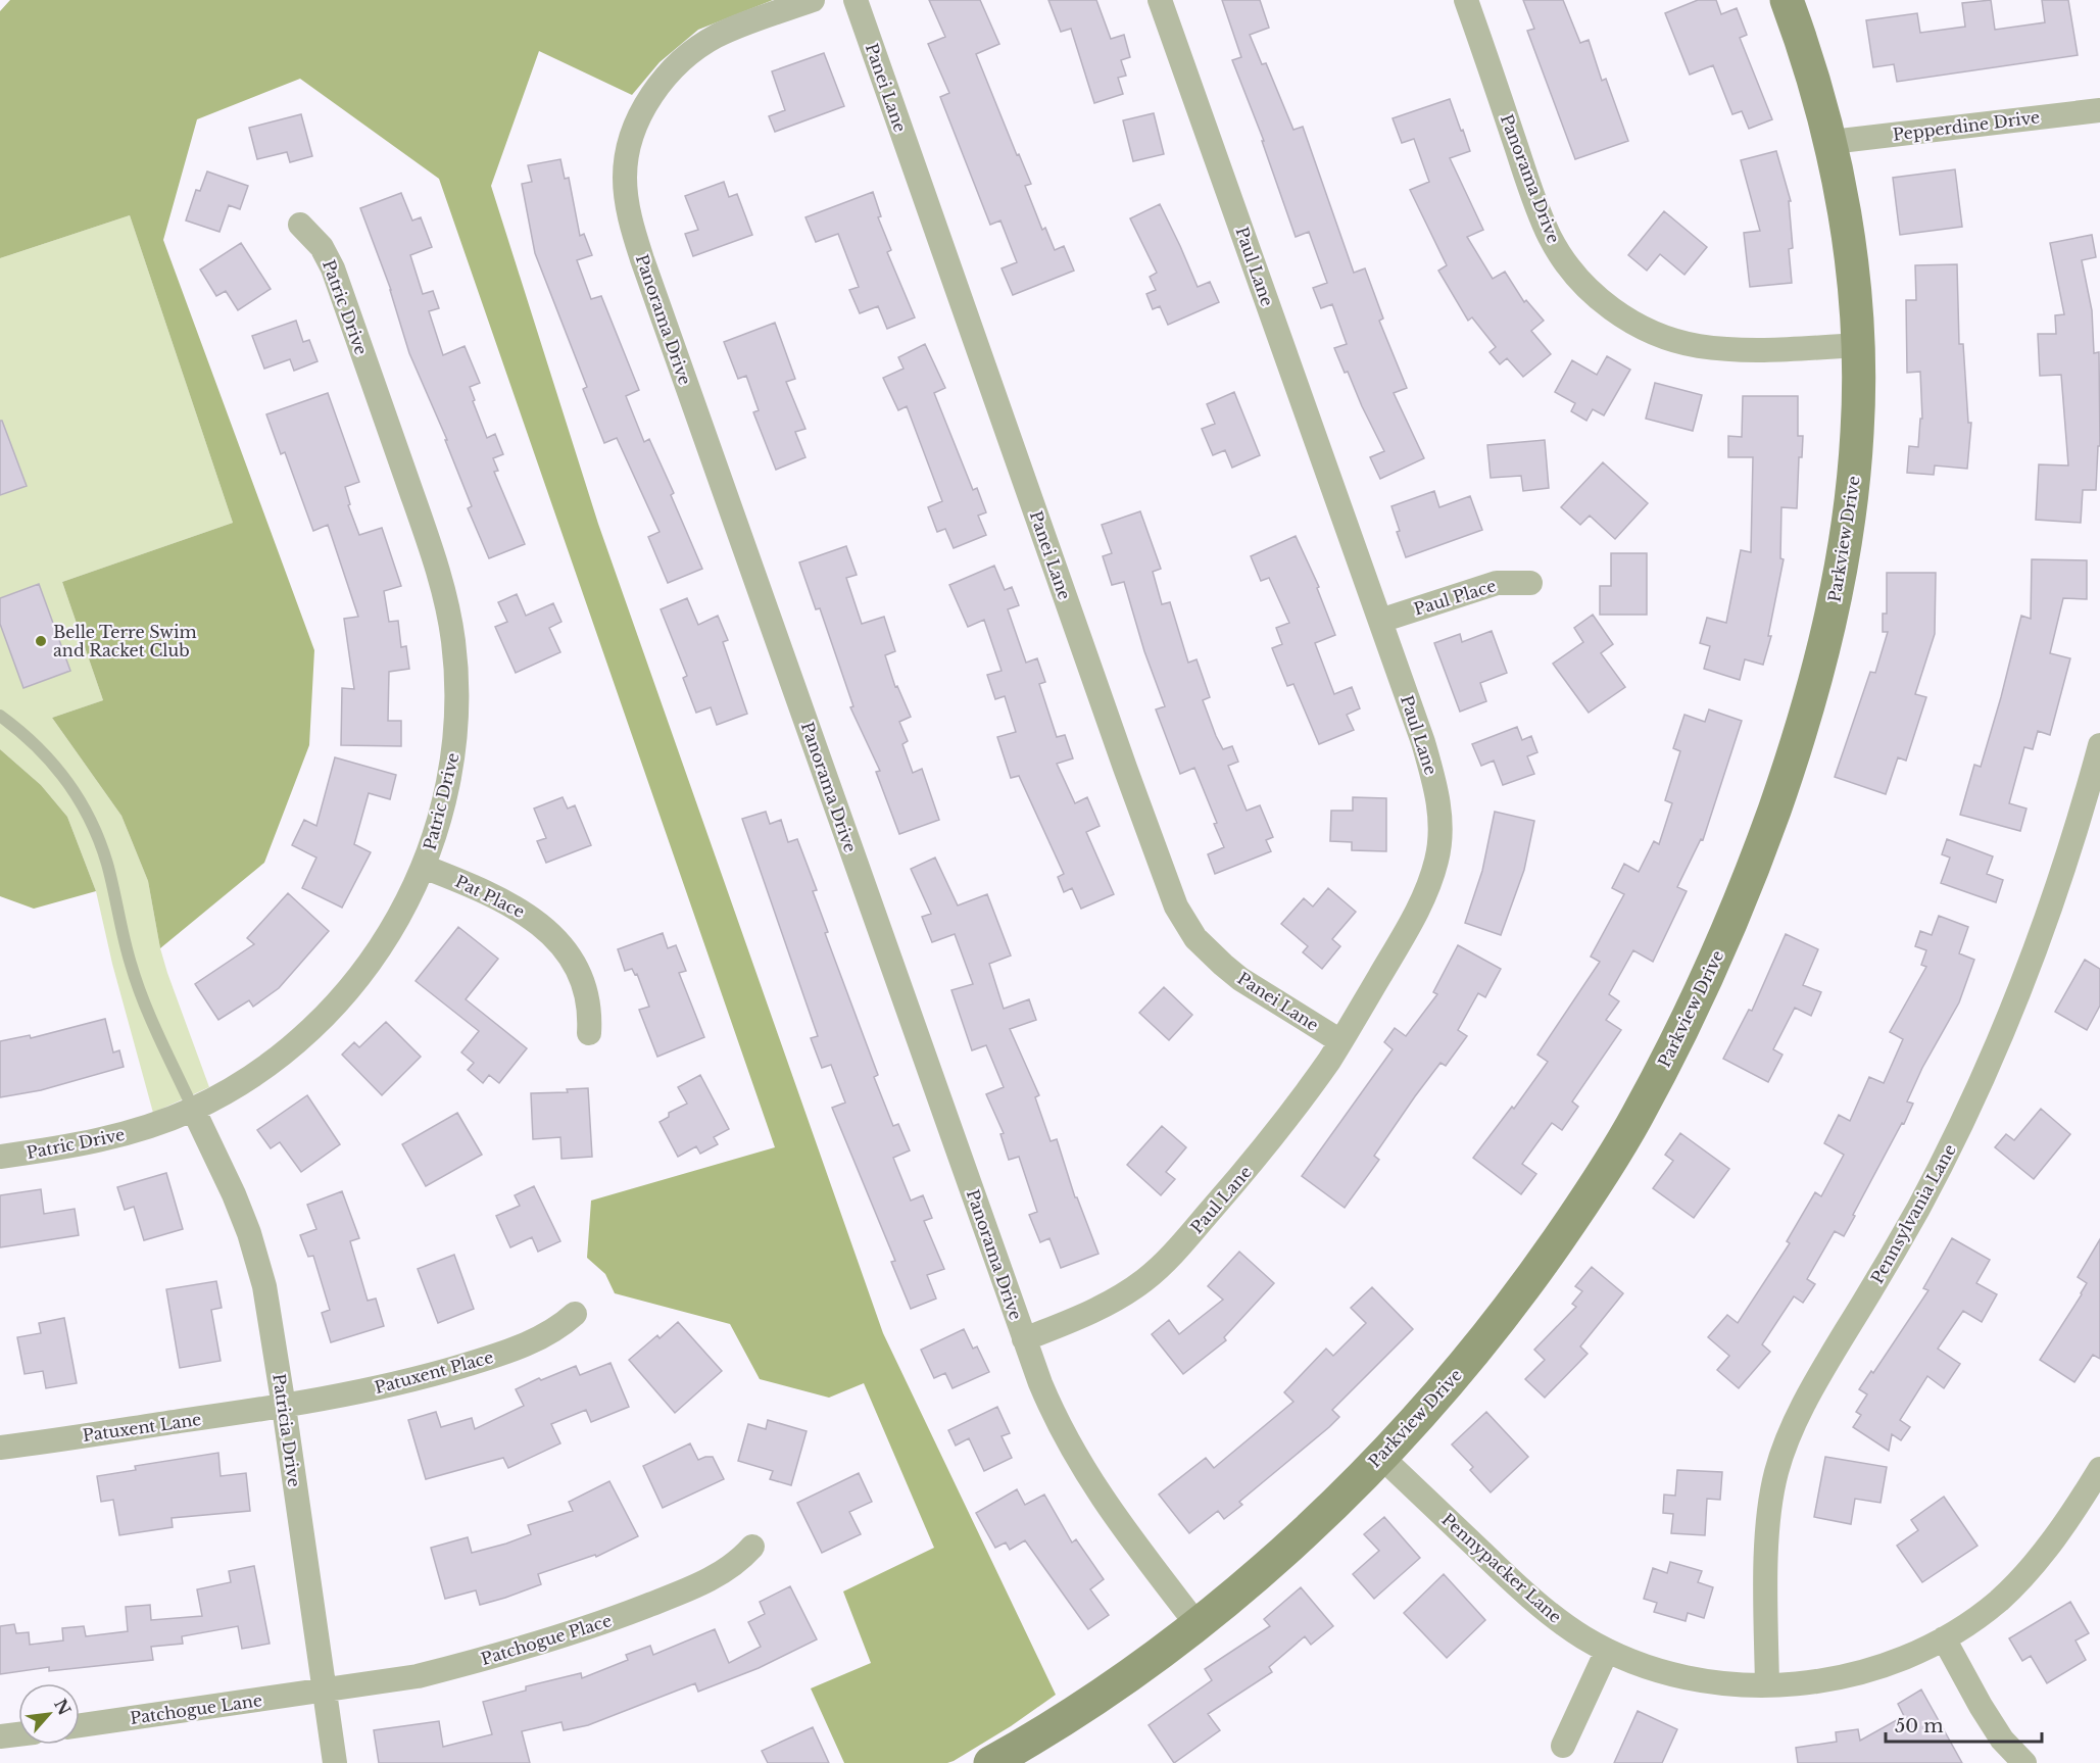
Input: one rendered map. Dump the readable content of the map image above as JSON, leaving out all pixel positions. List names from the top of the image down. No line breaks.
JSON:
{"streets":{"street":["Panei Lane","Pepperdine Drive","Panorama Drive","Paul Lane","Patric Drive","Parkview Drive","Paul Place","Pat Place","Pennsylvania Lane","Patuxent Place","Patuxent Lane","Patricia Drive","Pennypacker Lane","Patchogue Place","Patchogue Lane"]},"crossings":[["Panei Lane","Paul Lane"],["Pepperdine Drive","Parkview Drive"],["Panorama Drive","Paul Lane"],["Panorama Drive","Parkview Drive"],["Paul Lane","Paul Place"],["Patric Drive","Pat Place"],["Patric Drive","Patricia Drive"],["Parkview Drive","Pennypacker Lane"],["Pennsylvania Lane","Pennypacker Lane"],["Patuxent Place","Patuxent Lane"],["Patuxent Place","Patricia Drive"],["Patuxent Lane","Patricia Drive"],["Patricia Drive","Patchogue Place"],["Patricia Drive","Patchogue Lane"],["Patchogue Place","Patchogue Lane"]],"places":["Belle Terre Swim and Racket Club"],"scale_bar":"50 m","north":"top right"}
